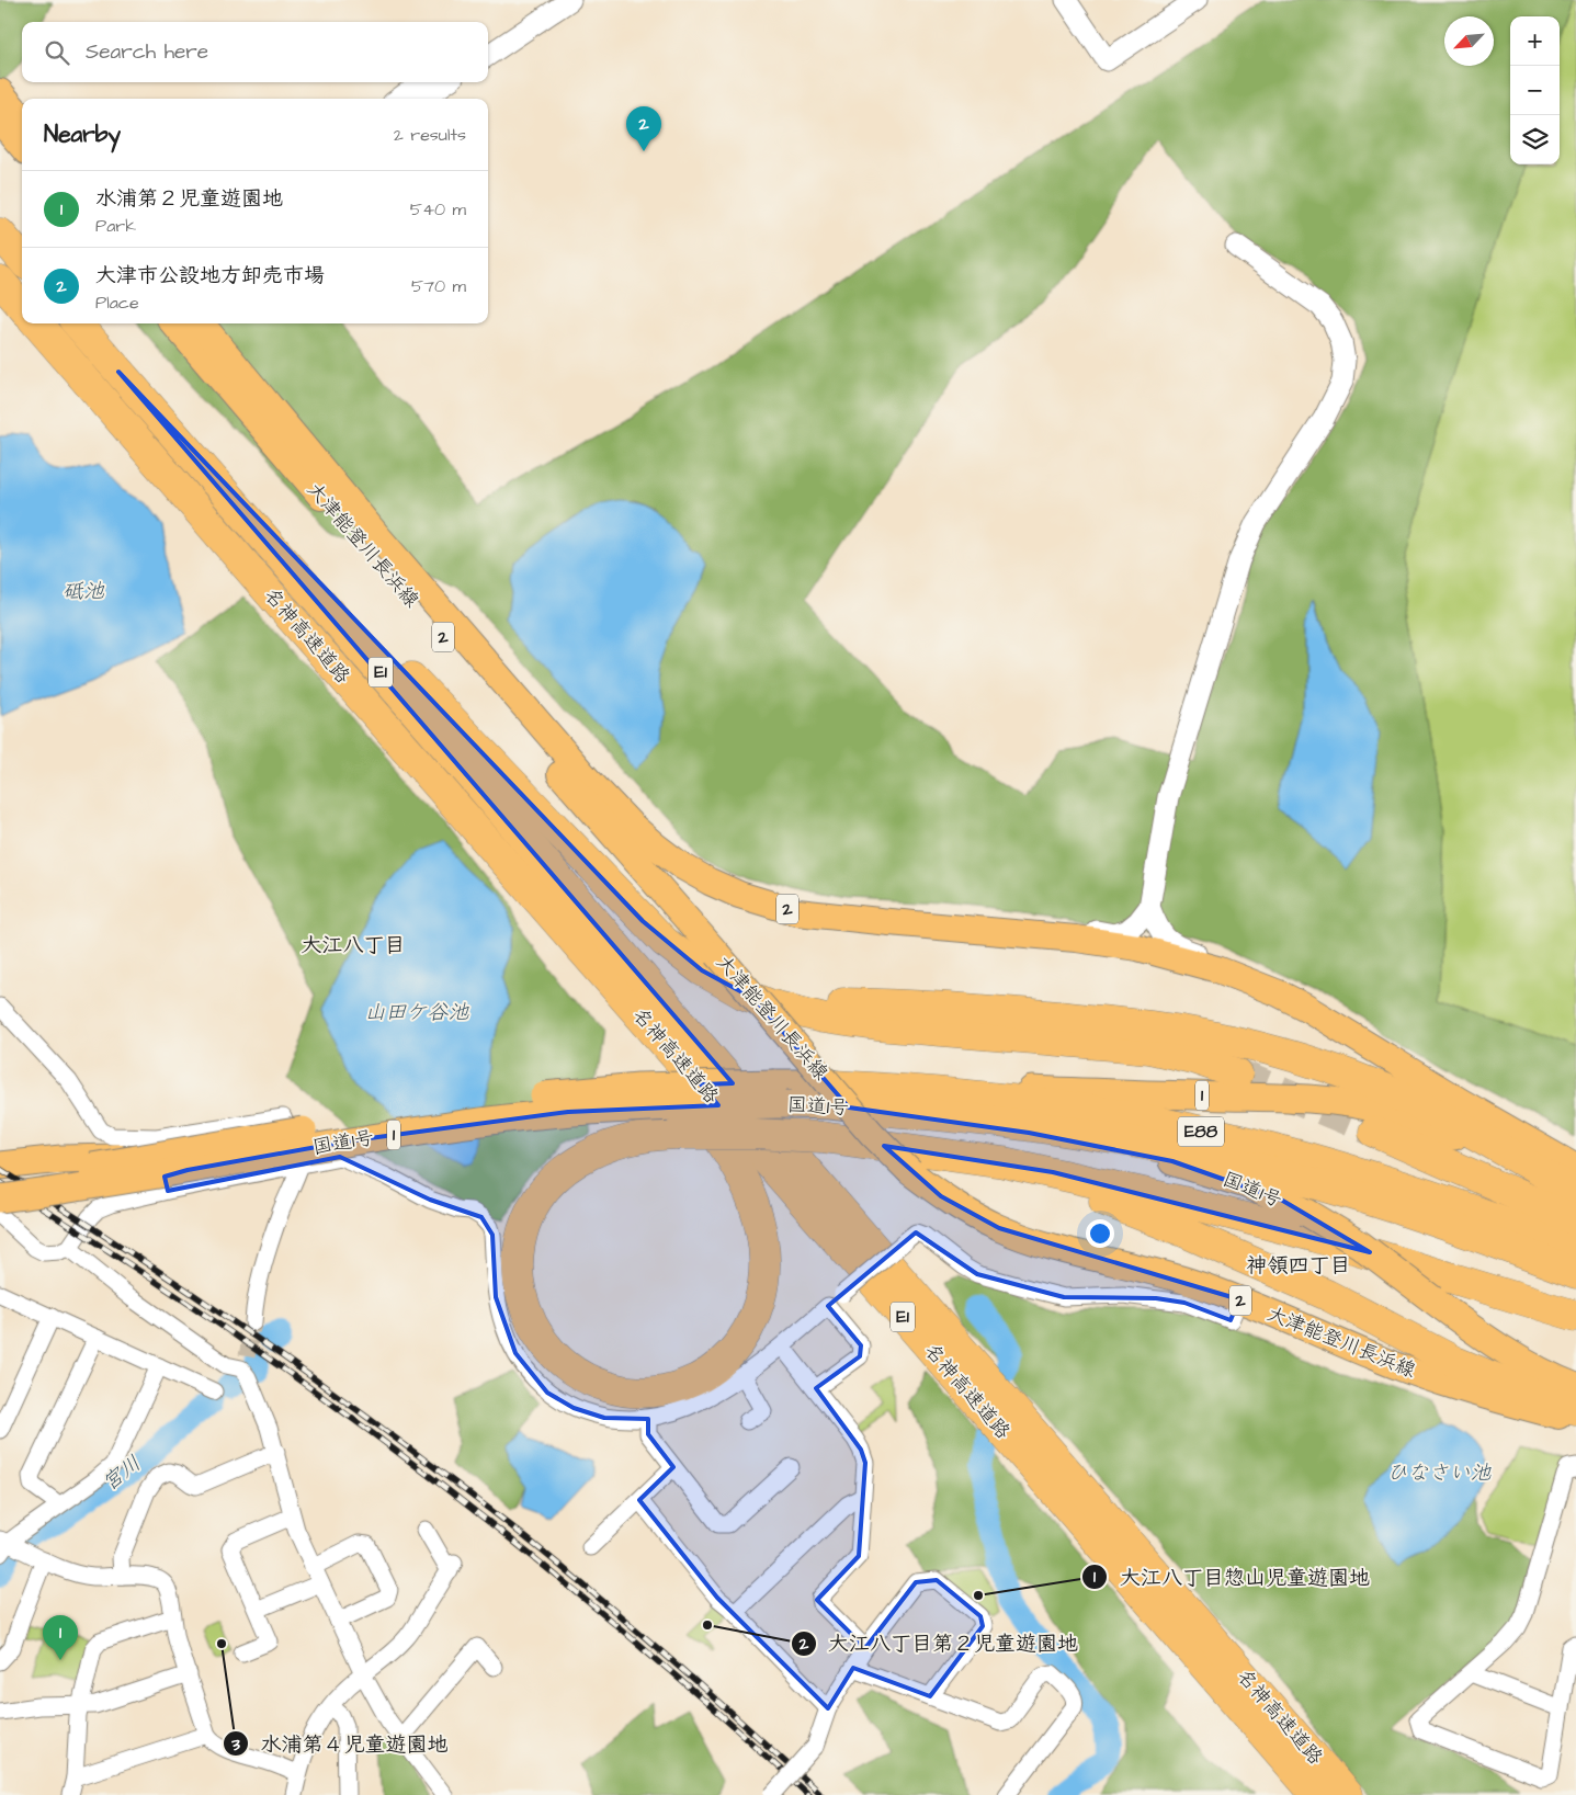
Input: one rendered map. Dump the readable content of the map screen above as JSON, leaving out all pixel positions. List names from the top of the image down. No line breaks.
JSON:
{"streets":{"highway":["名神高速道路","E1","1","国道1号","E88"],"main road":["大津能登川長浜線","2"]},"crossings":[["国道1号","E88"]],"districts":["大江八丁目","神領四丁目"],"water":["砥池","山田ケ谷池","ひなさい池","宮川"],"places":["大江八丁目惣山児童遊園地","大江八丁目第２児童遊園地","水浦第４児童遊園地"],"north":"bottom left","page":{"map_buttons":["+","−"],"search":"Search here","heading":["Nearby","2 results"],"pins":["2","1"],"list":[{"mark":"1","name":"水浦第２児童遊園地","note":"Park","value":"540 m"},{"mark":"2","name":"大津市公設地方卸売市場","note":"Place","value":"570 m"}]}}
